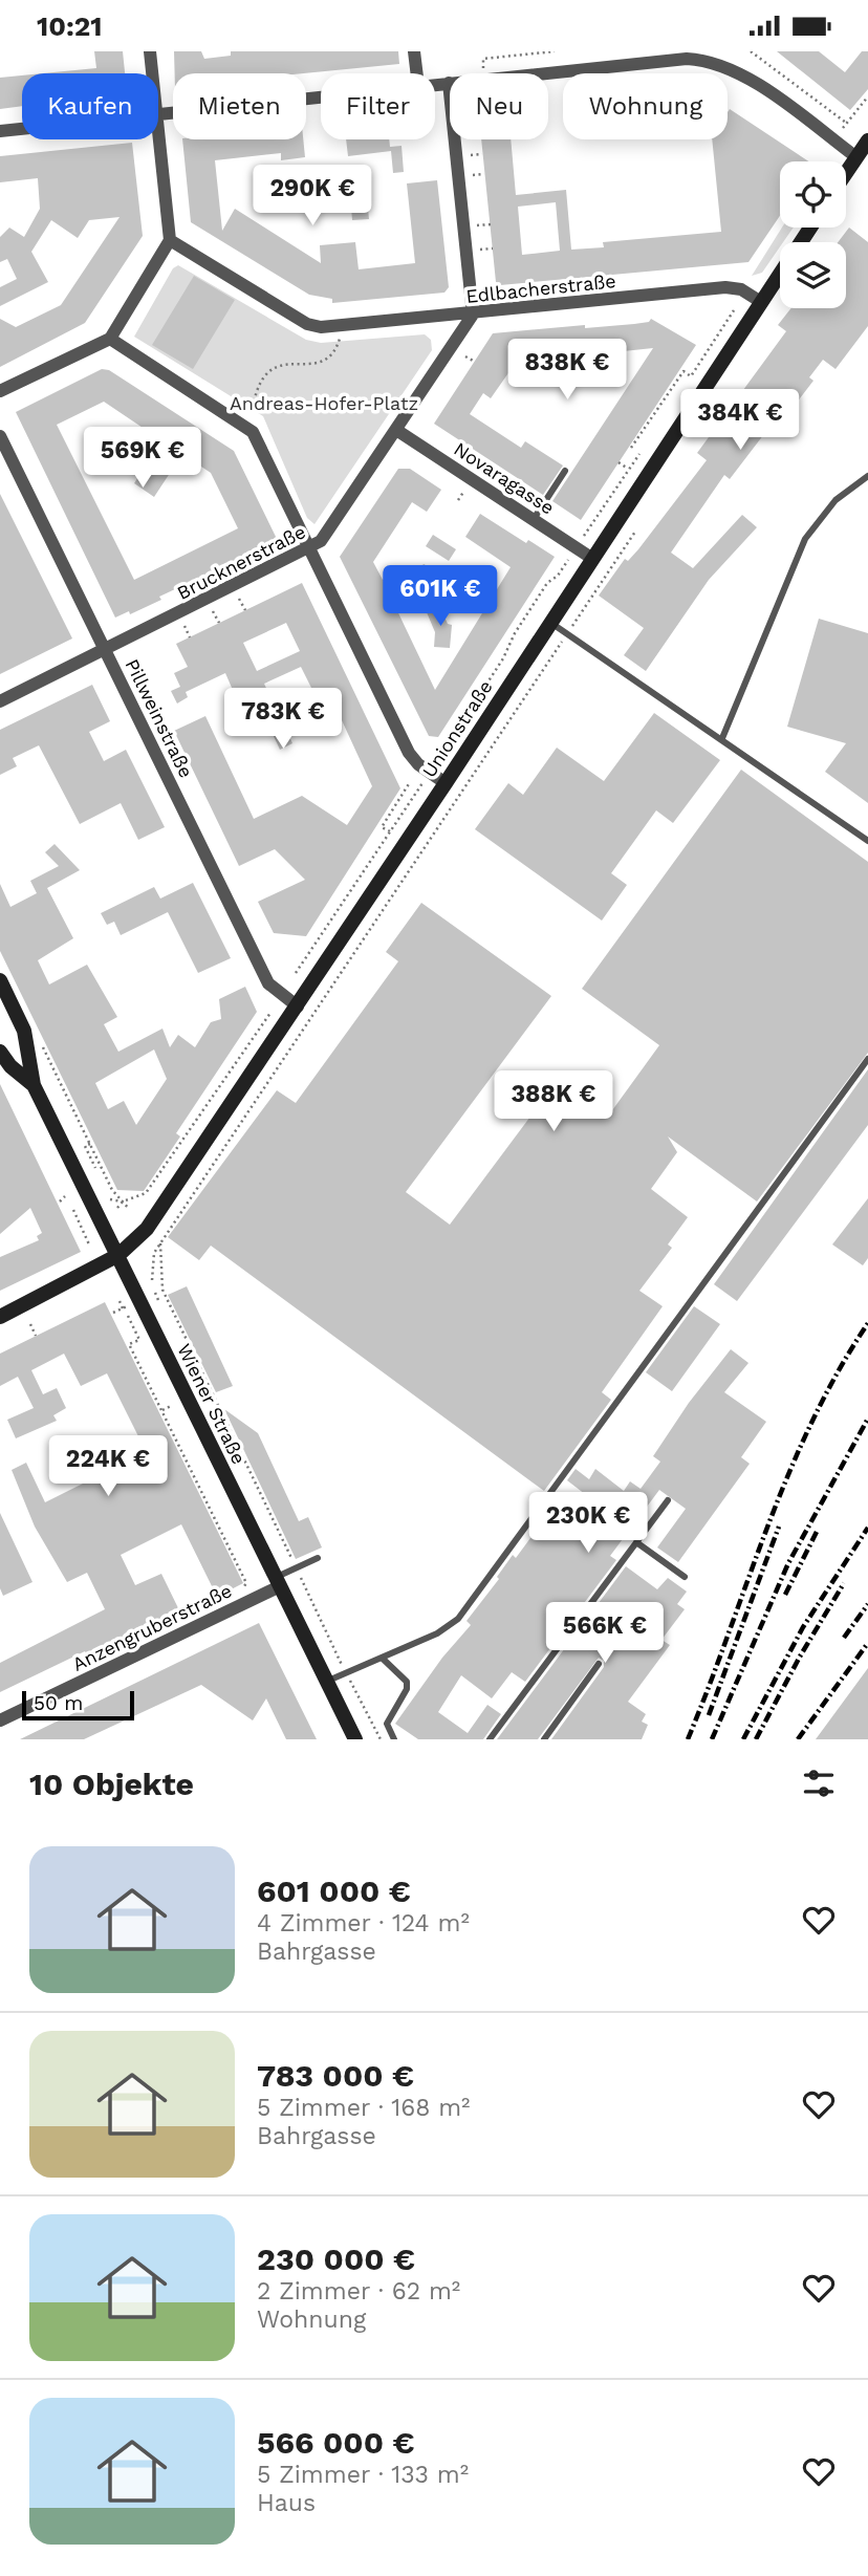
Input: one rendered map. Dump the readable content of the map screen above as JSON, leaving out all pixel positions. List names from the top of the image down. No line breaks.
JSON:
{"streets":{"main road":["Unionstraße","Wiener Straße"],"street":["Edlbacherstraße","Novaragasse","Brucknerstraße","Pillweinstraße","Anzengruberstraße"]},"crossings":[["Edlbacherstraße","Brucknerstraße"],["Edlbacherstraße","Unionstraße"],["Novaragasse","Brucknerstraße"],["Novaragasse","Unionstraße"],["Brucknerstraße","Pillweinstraße"],["Pillweinstraße","Unionstraße"],["Unionstraße","Wiener Straße"],["Wiener Straße","Anzengruberstraße"]],"parks":["Andreas-Hofer-Platz"],"scale_bar":"50 m","page":{"status":"10:21","chip":["Kaufen","Mieten","Filter","Neu","Wohnung"],"price":["290K €","838K €","384K €","569K €","601K €","783K €","388K €","224K €","230K €","566K €"],"scale":"50 m","heading":"10 Objekte","list":[{"name":"601 000 €","note":"4 Zimmer · 124 m² · Bahrgasse"},{"name":"783 000 €","note":"5 Zimmer · 168 m² · Bahrgasse"},{"name":"230 000 €","note":"2 Zimmer · 62 m² · Wohnung"},{"name":"566 000 €","note":"5 Zimmer · 133 m² · Haus"}]}}
